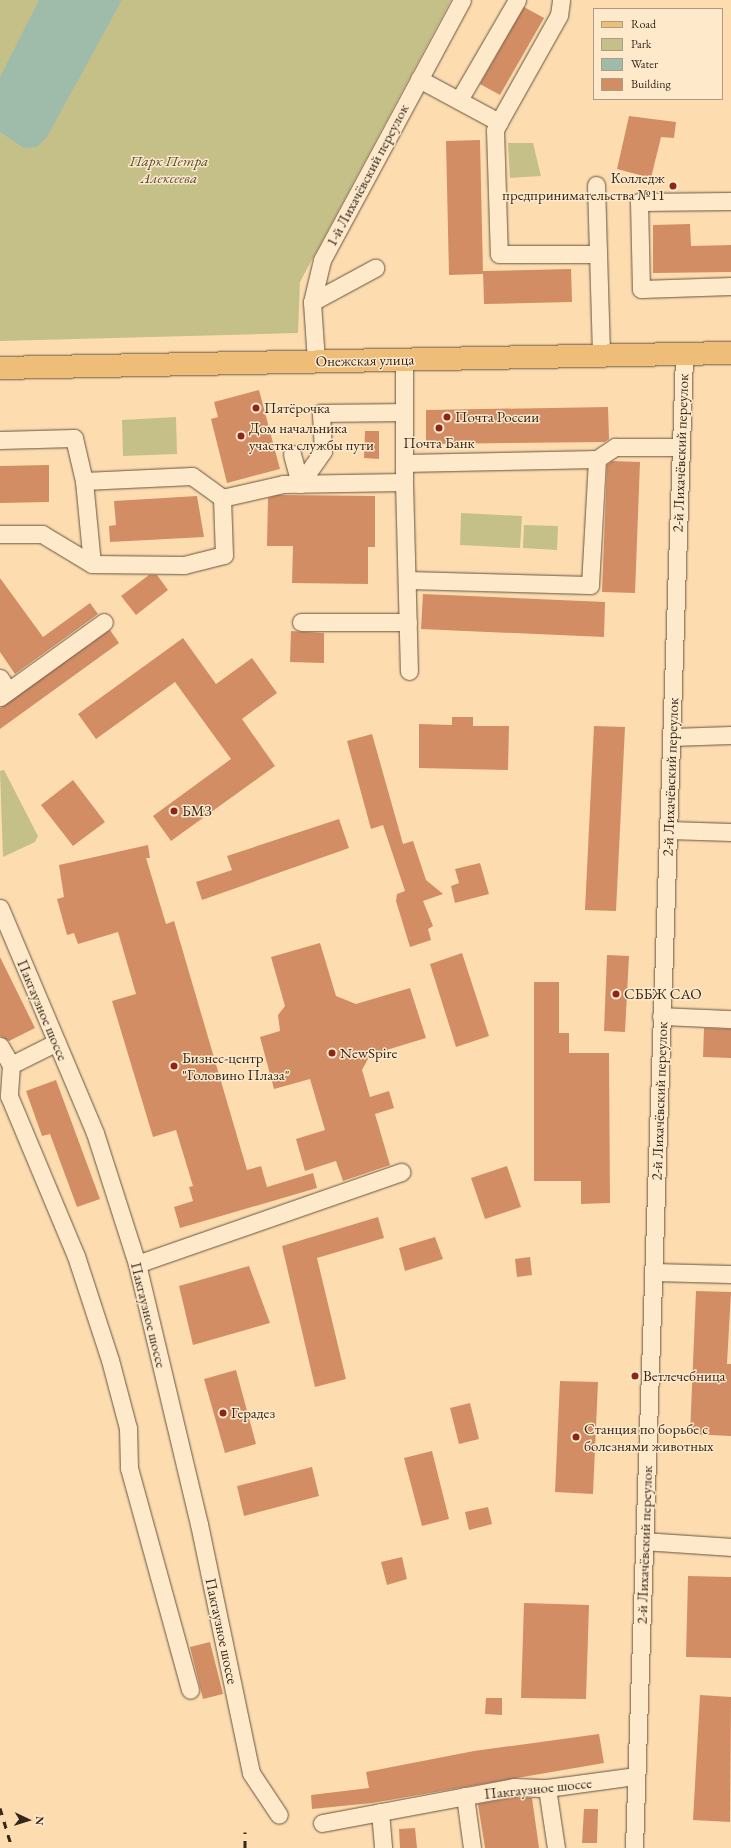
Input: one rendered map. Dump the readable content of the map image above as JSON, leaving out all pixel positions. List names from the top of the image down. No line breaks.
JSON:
{"streets":{"main road":["Онежская улица"],"street":["1-й Лихачёвский переулок","2-й Лихачёвский переулок","Пакгаузное шоссе"]},"crossings":[["1-й Лихачёвский переулок","Онежская улица"],["Онежская улица","2-й Лихачёвский переулок"],["2-й Лихачёвский переулок","Пакгаузное шоссе"]],"parks":["Парк Петра Алексеева"],"places":["Колледж предпринимательства №11","Пятёрочка","Почта России","Почта Банк","Дом начальника участка службы пути","БМЗ","СББЖ САО","NewSpire","Бизнес-центр \"Головино Плаза\"","Ветлечебница","Герадез","Станция по борьбе с болезнями животных"],"legend":["Road","Park","Water","Building"],"north":"right"}
